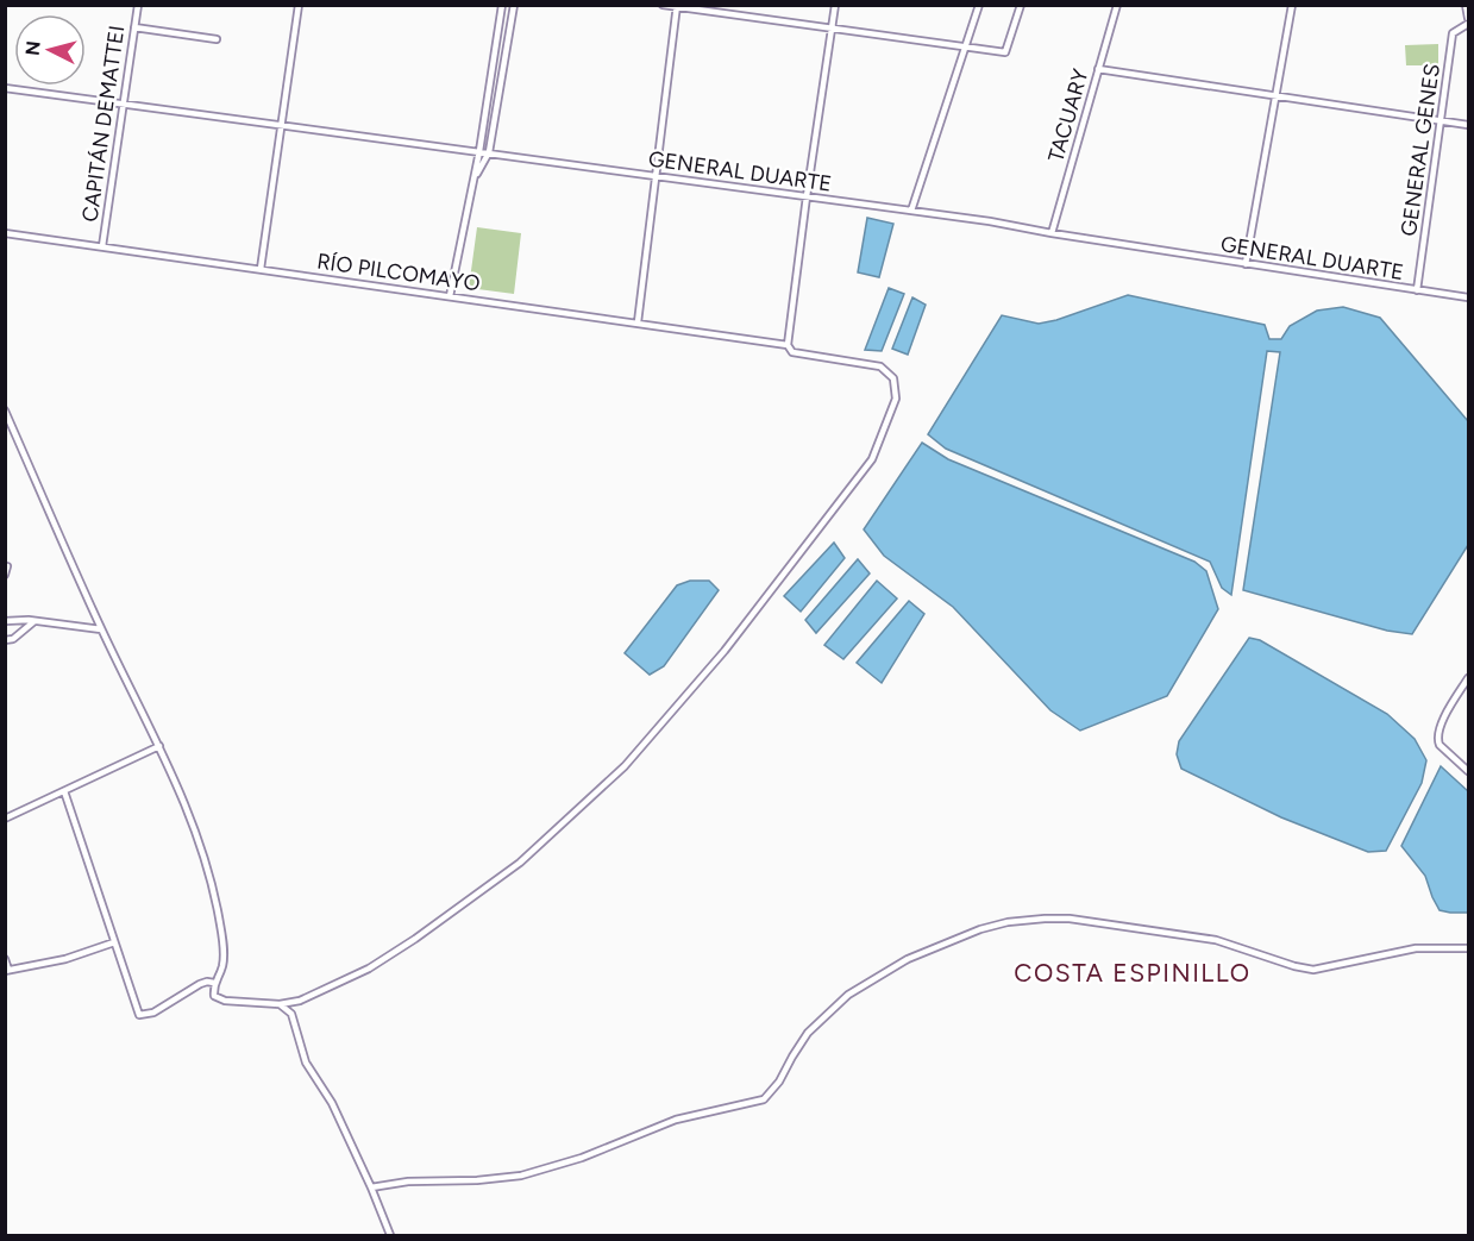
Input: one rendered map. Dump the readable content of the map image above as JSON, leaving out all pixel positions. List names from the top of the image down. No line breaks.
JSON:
{"streets":{"street":["TACUARY","CAPITÁN DEMATTEI","GENERAL GENES","GENERAL DUARTE","RÍO PILCOMAYO"]},"crossings":[["TACUARY","GENERAL DUARTE"],["CAPITÁN DEMATTEI","GENERAL DUARTE"],["CAPITÁN DEMATTEI","RÍO PILCOMAYO"],["GENERAL GENES","GENERAL DUARTE"]],"districts":["COSTA ESPINILLO"],"north":"left"}
